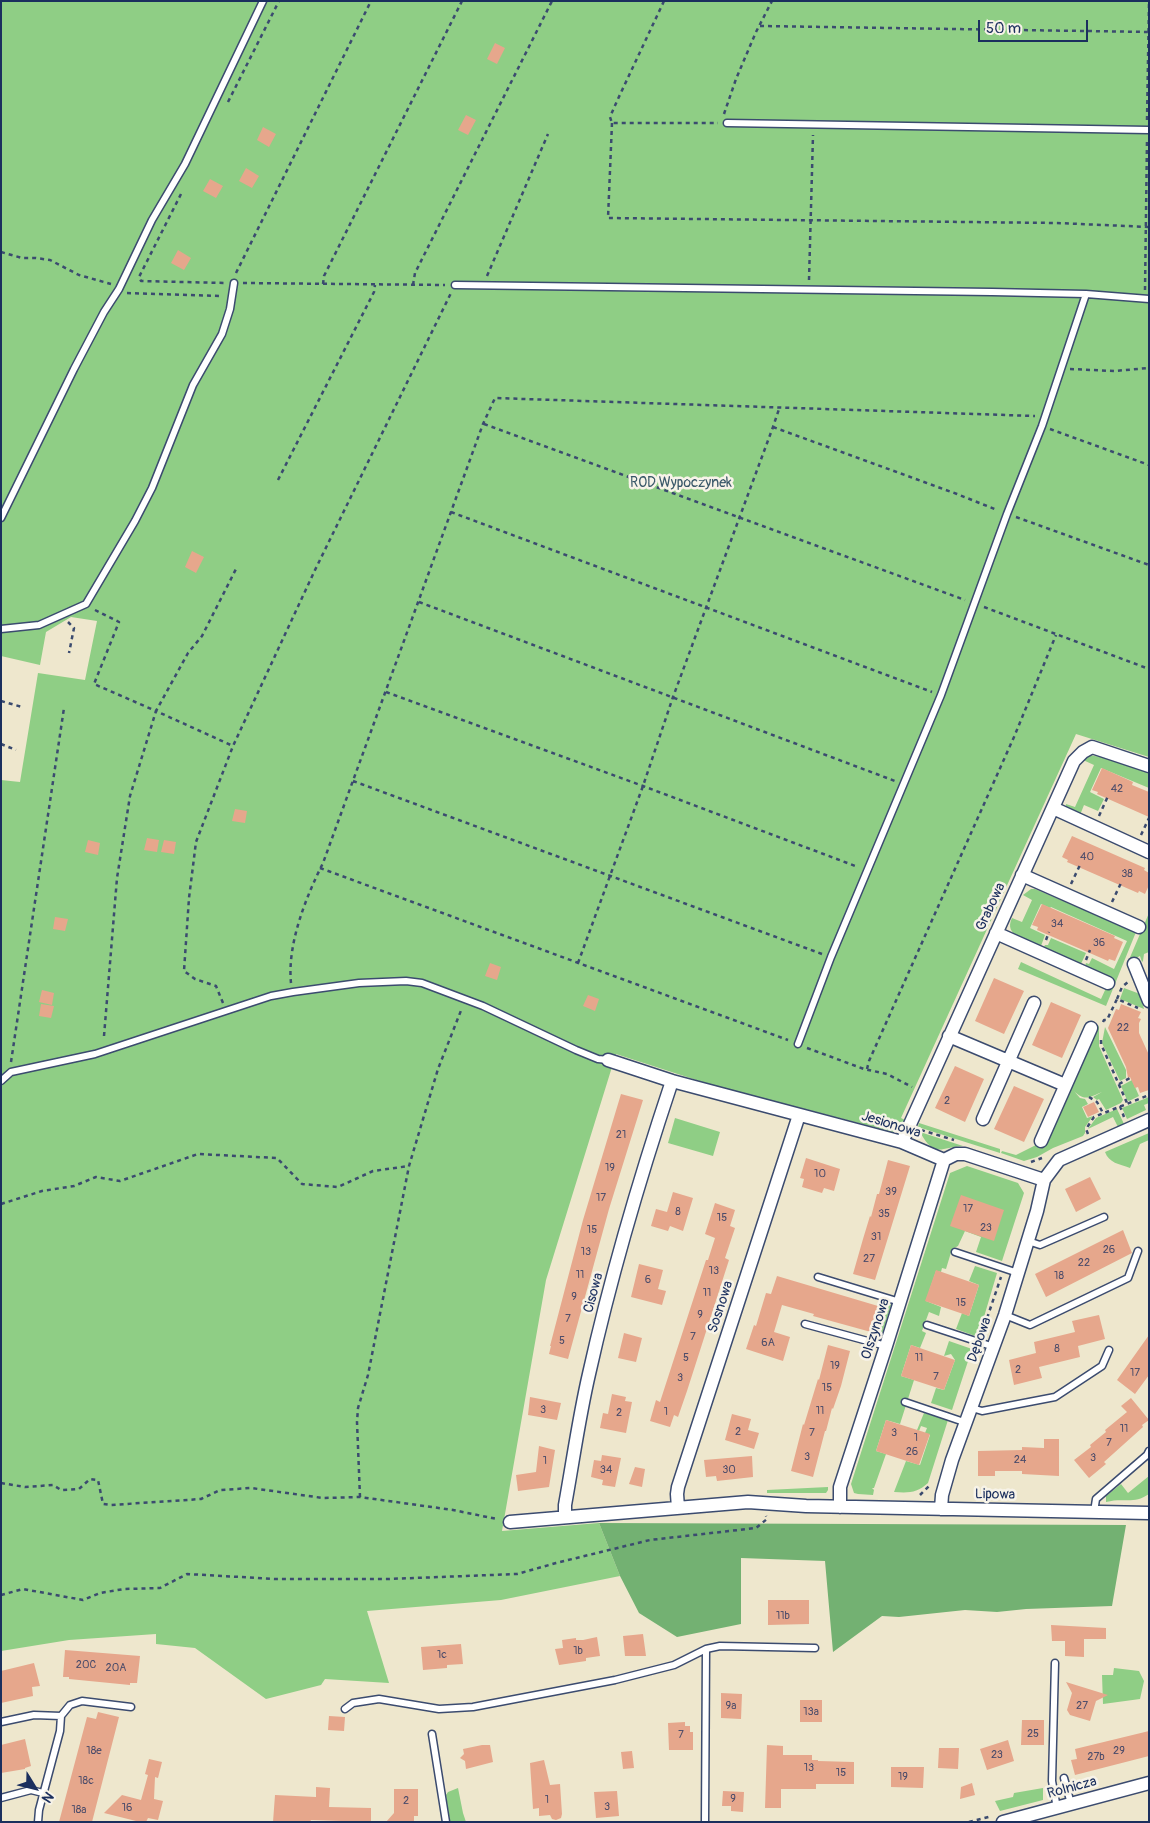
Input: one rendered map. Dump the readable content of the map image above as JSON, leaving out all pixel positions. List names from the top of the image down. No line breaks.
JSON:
{"streets":{"street":["Grabowa","Jesionowa","Cisowa","Sosnowa","Olszynowa","Dębowa","Lipowa","Rolnicza"]},"crossings":[["Grabowa","Jesionowa"],["Jesionowa","Cisowa"],["Jesionowa","Sosnowa"],["Jesionowa","Olszynowa"],["Cisowa","Lipowa"],["Sosnowa","Lipowa"],["Olszynowa","Lipowa"],["Dębowa","Lipowa"]],"parks":["ROD Wypoczynek"],"house_numbers":["42","40","38","34","36","22","2","21","19","10","39","17","17","8","35","15","23","15","31","26","13","27","22","13","11","18","6","11","9","15","9","7","7","5","6A","8","5","11","19","2","17","7","3","15","3","11","1","2","11","2","7","3","1","7","26","3","3","24","1","34","30","11b","1b","1c","20C","20A","9a","27","13a","25","7","18e","29","23","27b","13","15","19","18c","9","1","2","3","16","18a"],"scale_bar":"50 m","north":"bottom right"}
